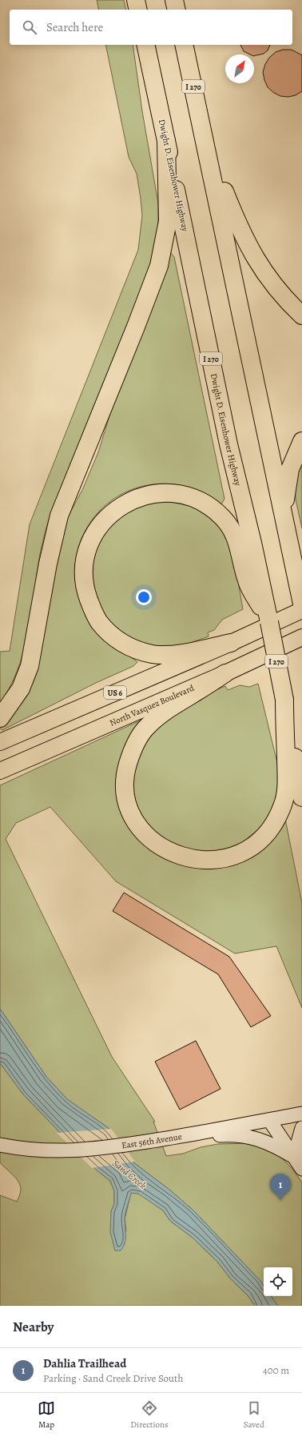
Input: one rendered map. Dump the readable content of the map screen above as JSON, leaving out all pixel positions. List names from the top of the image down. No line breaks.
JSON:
{"streets":{"highway":["I 270","Dwight D. Eisenhower Highway","US 6","North Vasquez Boulevard"],"main road":["East 56th Avenue"]},"crossings":[["I 270","Dwight D. Eisenhower Highway"]],"water":["Sand Creek"],"north":"top right","page":{"search":"Search here","pins":"1","heading":"Nearby","list":[{"mark":"1","name":"Dahlia Trailhead","note":"Parking · Sand Creek Drive South","value":"400 m"}],"nav":["Map","Directions","Saved"]}}
